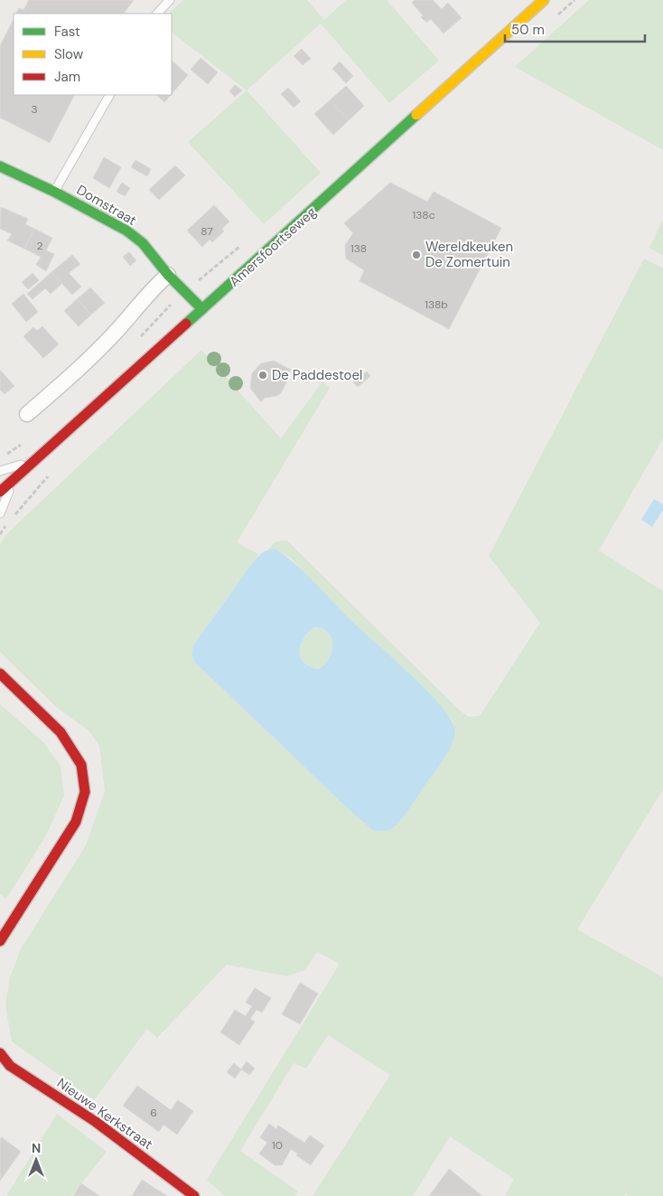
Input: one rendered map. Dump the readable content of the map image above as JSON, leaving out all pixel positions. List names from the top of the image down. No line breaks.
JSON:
{"streets":{"street":["Domstraat","Amersfoortseweg","Nieuwe Kerkstraat"]},"crossings":[["Domstraat","Amersfoortseweg"]],"places":["Wereldkeuken De Zomertuin","De Paddestoel"],"house_numbers":["3","138c","87","2","138","138b","6","10"],"legend":["Fast","Slow","Jam"],"scale_bar":"50 m","north":"top"}
